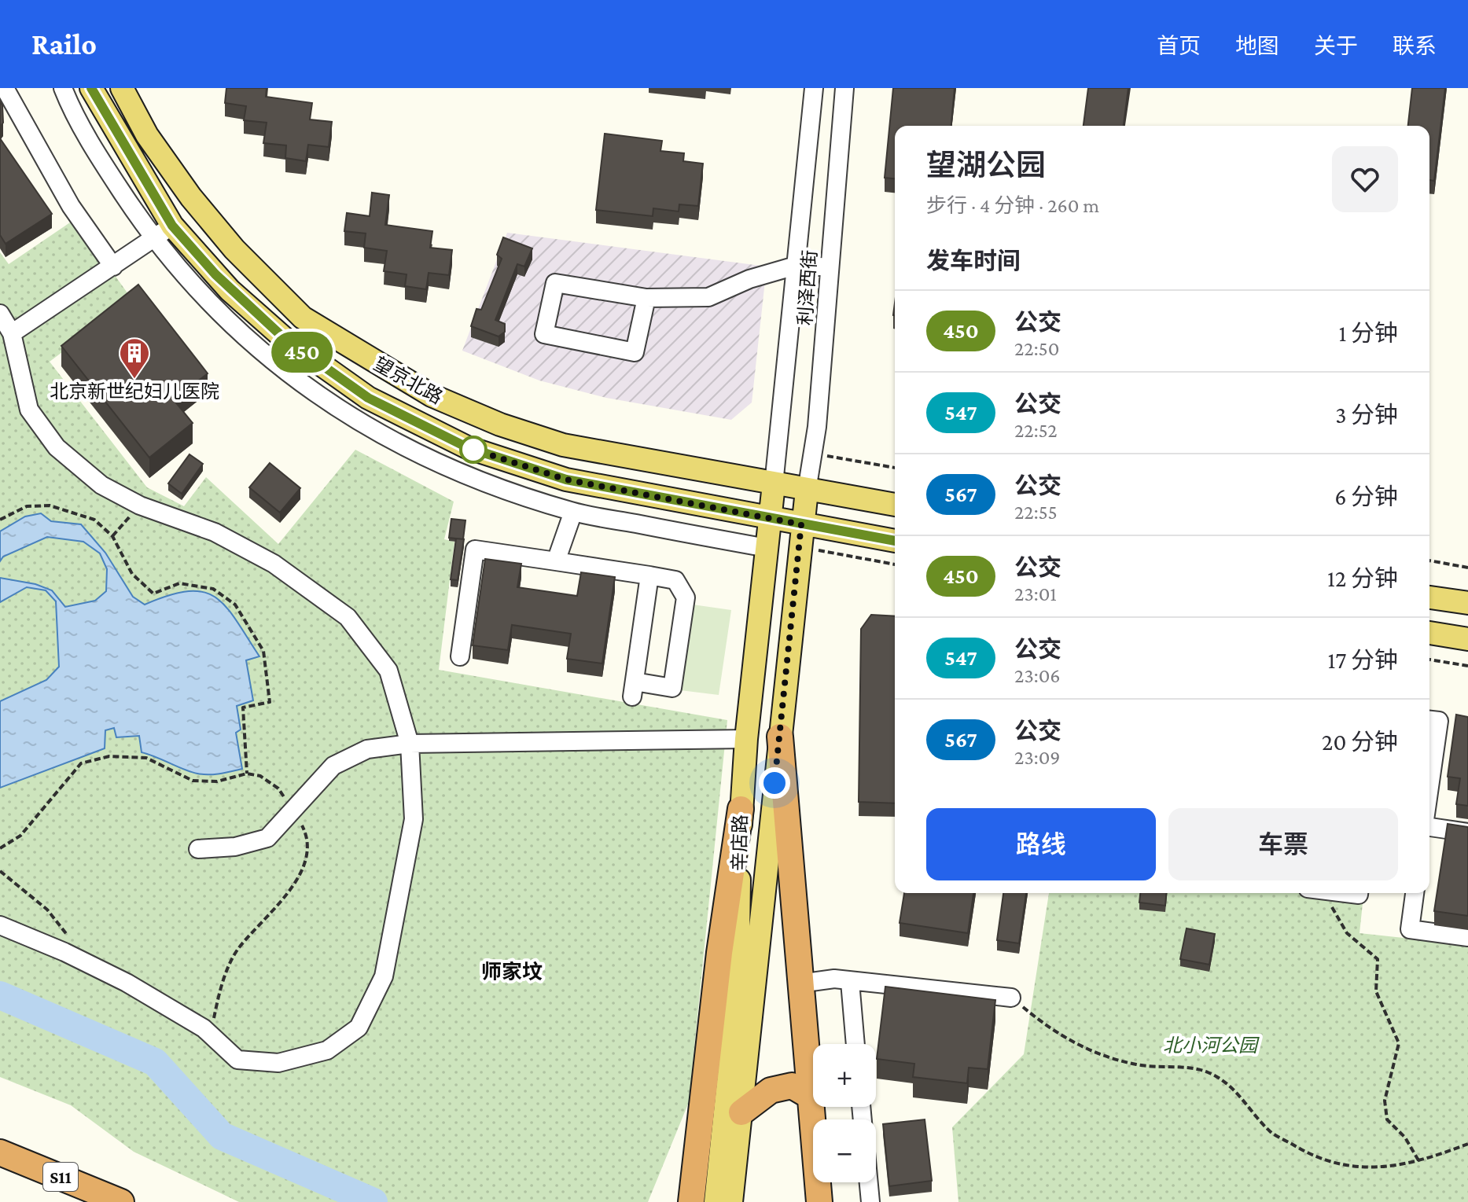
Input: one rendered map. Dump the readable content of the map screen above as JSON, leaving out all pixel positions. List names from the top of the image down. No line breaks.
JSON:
{"streets":{"highway":["S11"],"main road":["望京北路","辛店路"],"street":["利泽西街"]},"crossings":[["利泽西街","望京北路"],["利泽西街","辛店路"],["望京北路","辛店路"]],"districts":["师家坟"],"parks":["北小河公园"],"places":{"building":["北京新世纪妇儿医院"]},"lines":["bus line 450"],"page":{"header":"Railo","nav":["首页","地图","关于","联系"],"on_map":"450","heading":[["望湖公园","步行 · 4 分钟 · 260 m"],"发车时间"],"list":[{"mark":"450","name":"公交","note":"22:50","value":"1 分钟"},{"mark":"547","name":"公交","note":"22:52","value":"3 分钟"},{"mark":"567","name":"公交","note":"22:55","value":"6 分钟"},{"mark":"450","name":"公交","note":"23:01","value":"12 分钟"},{"mark":"547","name":"公交","note":"23:06","value":"17 分钟"},{"mark":"567","name":"公交","note":"23:09","value":"20 分钟"}],"buttons":["路线","车票"],"map_buttons":["+","−"]}}
